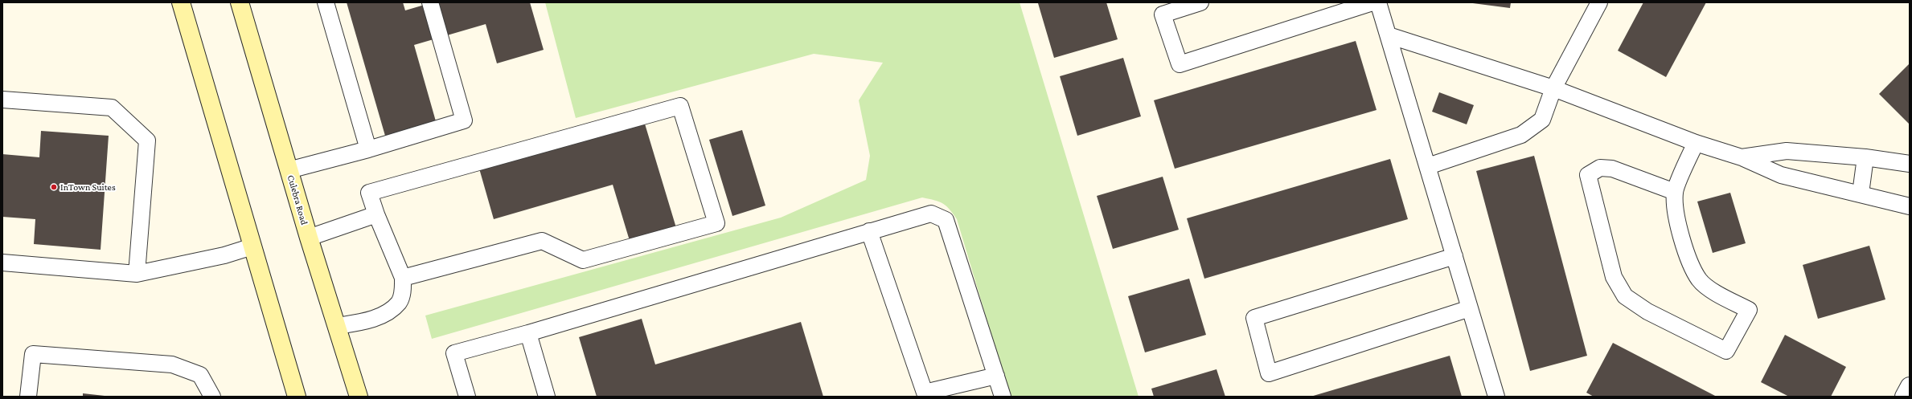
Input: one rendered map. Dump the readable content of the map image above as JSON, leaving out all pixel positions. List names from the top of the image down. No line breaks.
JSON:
{"streets":{"main road":["Culebra Road"]},"places":["InTown Suites"]}
